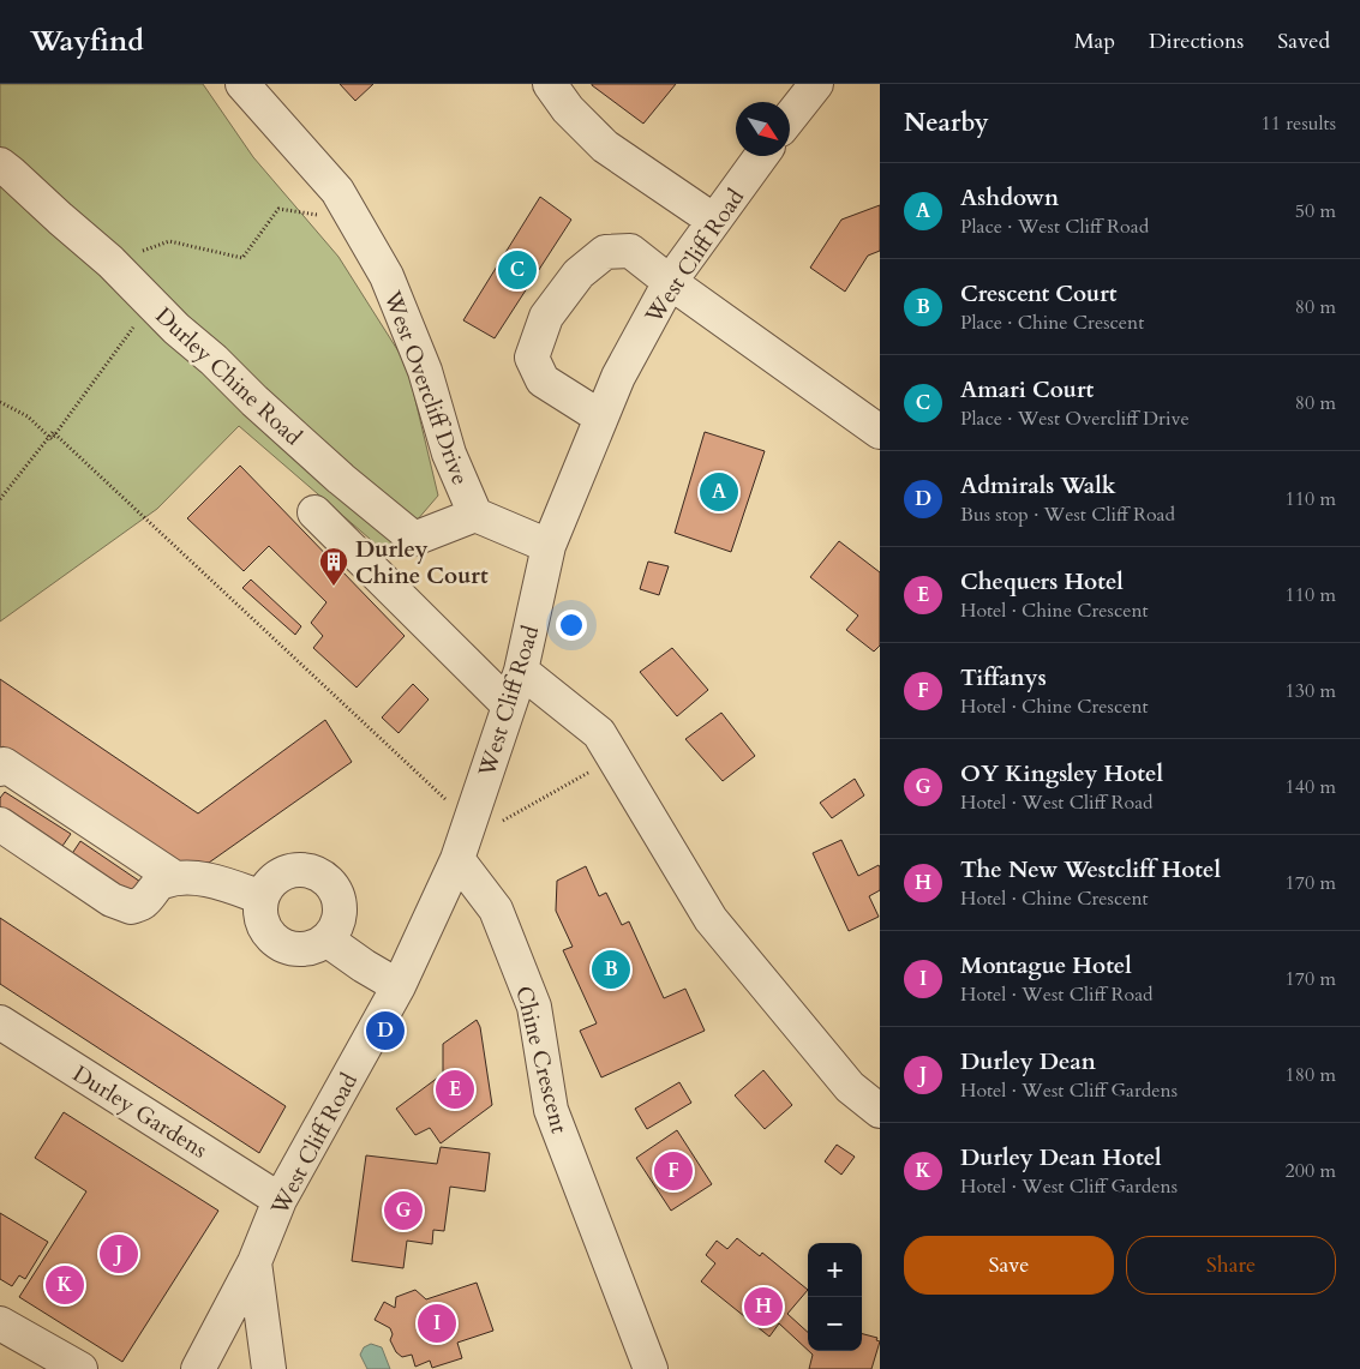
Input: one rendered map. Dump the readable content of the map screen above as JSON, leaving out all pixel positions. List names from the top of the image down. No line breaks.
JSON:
{"streets":{"street":["West Cliff Road","Durley Chine Road","West Overcliff Drive","Chine Crescent","Durley Gardens"]},"crossings":[["West Cliff Road","West Overcliff Drive"],["West Cliff Road","Chine Crescent"],["West Cliff Road","Durley Gardens"],["Durley Chine Road","West Overcliff Drive"]],"places":{"building":["Durley Chine Court"]},"north":"bottom right","page":{"header":"Wayfind","nav":["Map","Directions","Saved"],"heading":["Nearby","11 results"],"list":[{"mark":"A","name":"Ashdown","note":"Place · West Cliff Road","value":"50 m"},{"mark":"B","name":"Crescent Court","note":"Place · Chine Crescent","value":"80 m"},{"mark":"C","name":"Amari Court","note":"Place · West Overcliff Drive","value":"80 m"},{"mark":"D","name":"Admirals Walk","note":"Bus stop · West Cliff Road","value":"110 m"},{"mark":"E","name":"Chequers Hotel","note":"Hotel · Chine Crescent","value":"110 m"},{"mark":"F","name":"Tiffanys","note":"Hotel · Chine Crescent","value":"130 m"},{"mark":"G","name":"OY Kingsley Hotel","note":"Hotel · West Cliff Road","value":"140 m"},{"mark":"H","name":"The New Westcliff Hotel","note":"Hotel · Chine Crescent","value":"170 m"},{"mark":"I","name":"Montague Hotel","note":"Hotel · West Cliff Road","value":"170 m"},{"mark":"J","name":"Durley Dean","note":"Hotel · West Cliff Gardens","value":"180 m"},{"mark":"K","name":"Durley Dean Hotel","note":"Hotel · West Cliff Gardens","value":"200 m"}],"pins":["C","A","B","D","E","F","G","J","K","H","I"],"buttons":["Save","Share"],"map_buttons":["+","−"]}}
